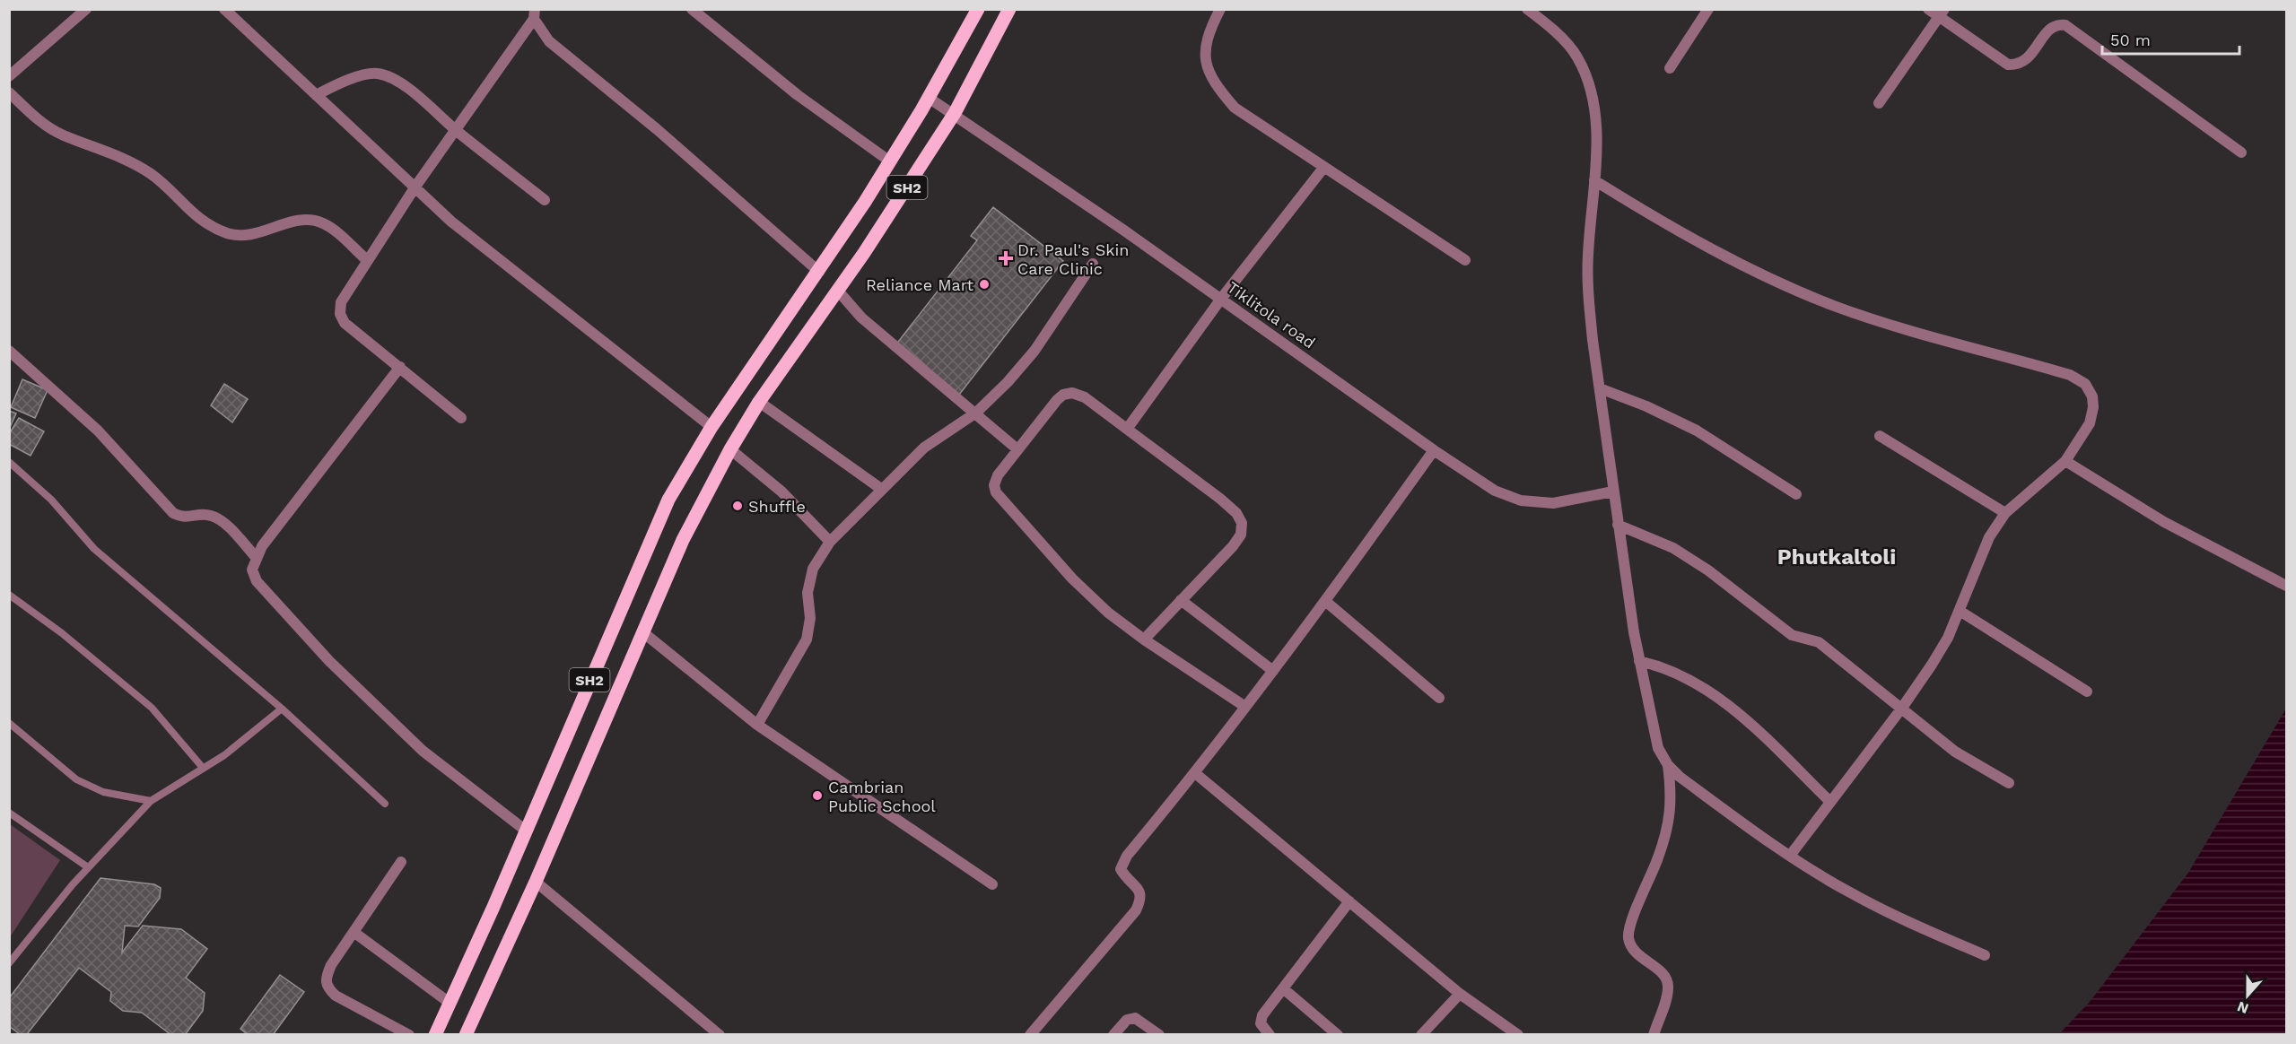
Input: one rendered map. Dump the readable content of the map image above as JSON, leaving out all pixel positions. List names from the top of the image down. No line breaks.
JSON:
{"streets":{"main road":["SH2"],"street":["Tiklitola road"]},"crossings":[["SH2","Tiklitola road"]],"districts":["Phutkaltoli"],"places":{"health":["Dr. Paul's Skin Care Clinic"],"other":["Reliance Mart","Shuffle","Cambrian Public School"]},"scale_bar":"50 m","north":"bottom"}
